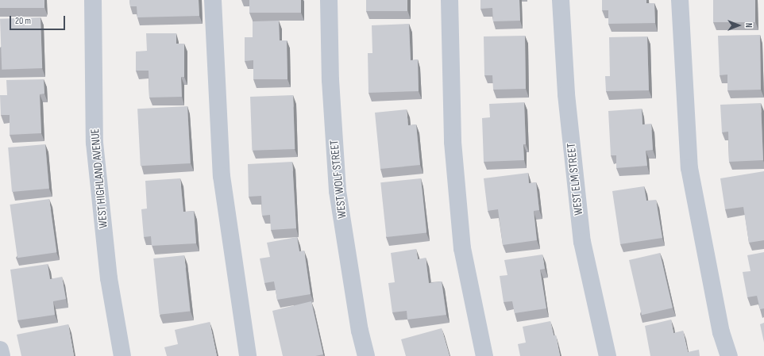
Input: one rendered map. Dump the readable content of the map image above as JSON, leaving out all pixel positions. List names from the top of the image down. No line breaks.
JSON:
{"streets":{"street":["WEST HIGHLAND AVENUE","WEST WOLF STREET","WEST ELM STREET"]},"scale_bar":"20 m","north":"right"}
